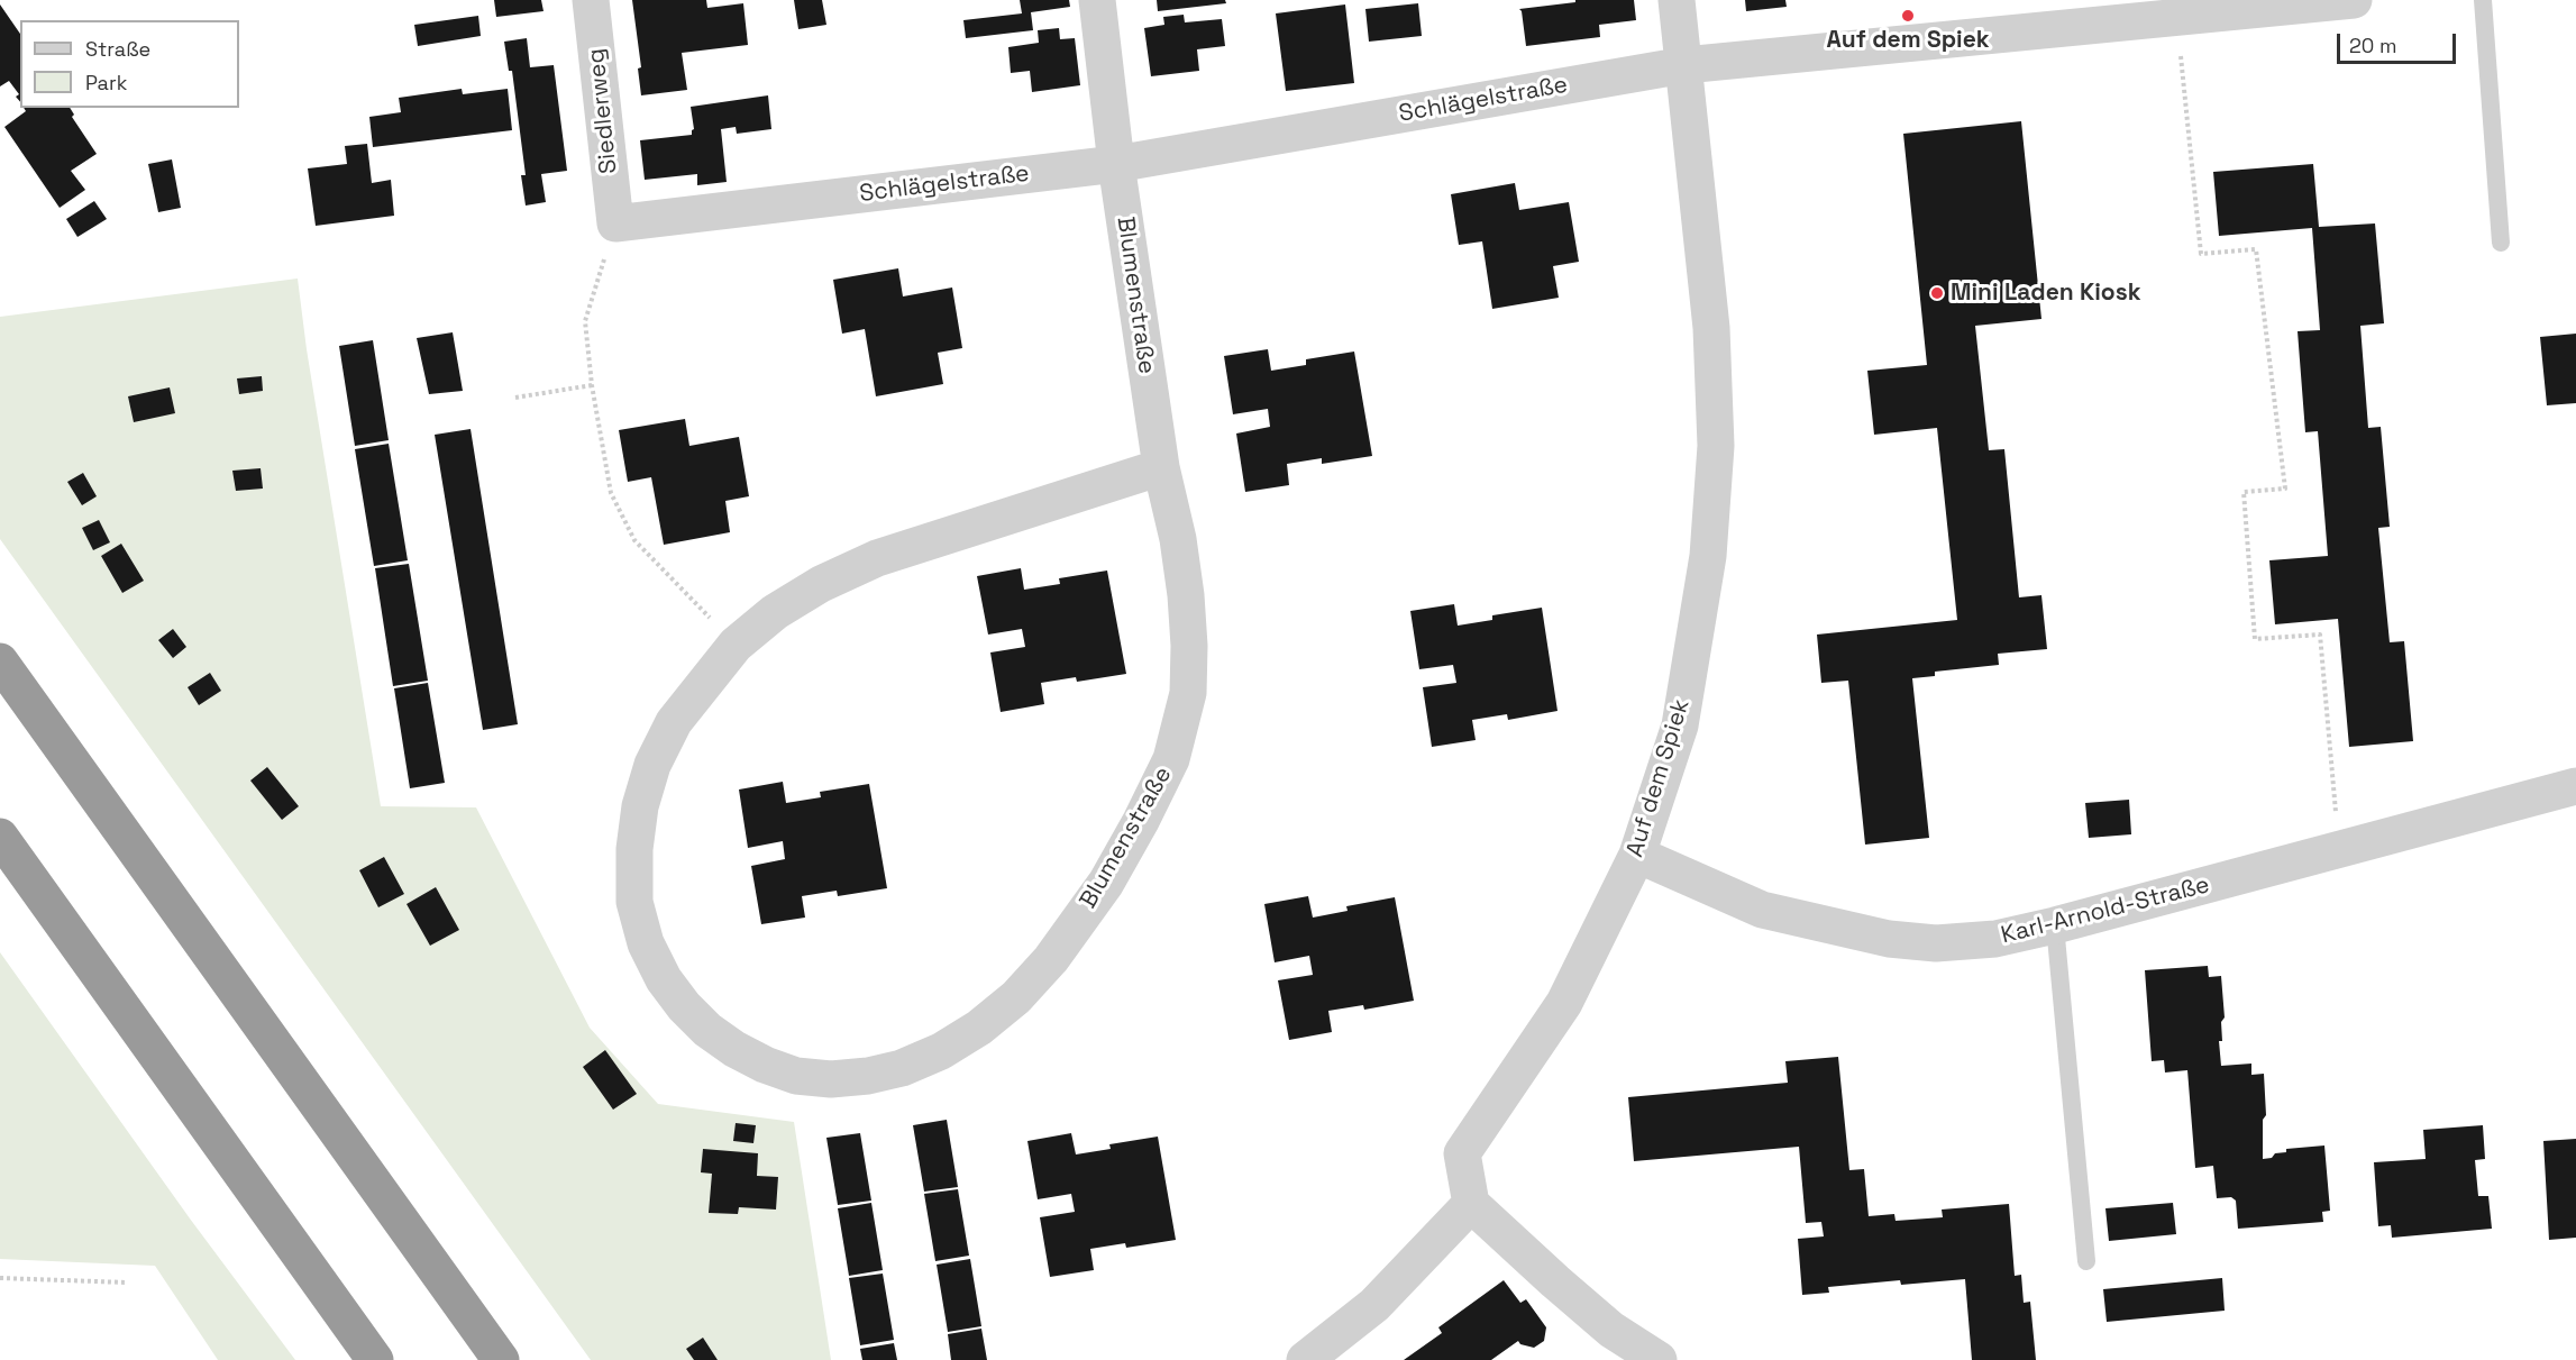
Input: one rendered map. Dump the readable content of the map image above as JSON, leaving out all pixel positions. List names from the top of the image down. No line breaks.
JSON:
{"streets":{"street":["Schlägelstraße","Siedlerweg","Blumenstraße","Auf dem Spiek","Karl-Arnold-Straße"]},"crossings":[["Schlägelstraße","Siedlerweg"],["Schlägelstraße","Blumenstraße"],["Schlägelstraße","Auf dem Spiek"],["Auf dem Spiek","Karl-Arnold-Straße"]],"places":["Auf dem Spiek","Mini Laden Kiosk"],"legend":["Straße","Park"],"scale_bar":"20 m"}
